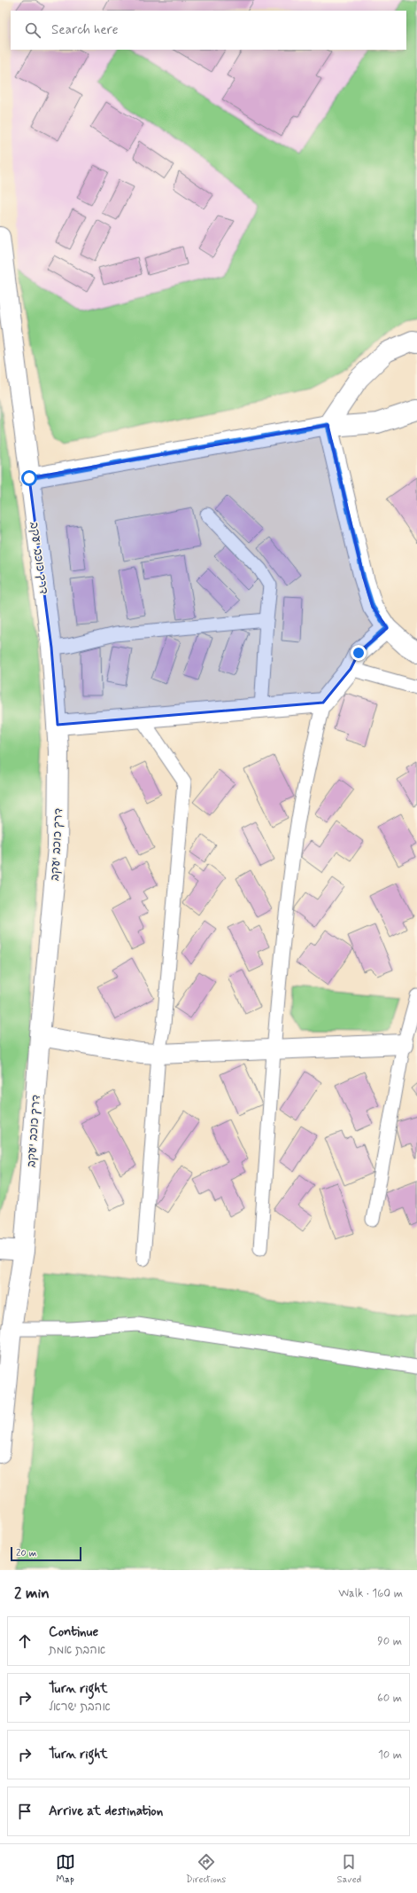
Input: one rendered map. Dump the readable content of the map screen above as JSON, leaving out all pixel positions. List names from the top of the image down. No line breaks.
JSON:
{"streets":{"street":["דרך כוכב יעקב"]},"scale_bar":"20 m","page":{"search":"Search here","scale":"20 m","heading":["2 min","Walk · 160 m"],"list":[["Continue","אהבת אמת","90 m"],["Turn right","אהבת ישראל","60 m"],["Turn right","10 m"],"Arrive at destination"],"nav":["Map","Directions","Saved"]}}
